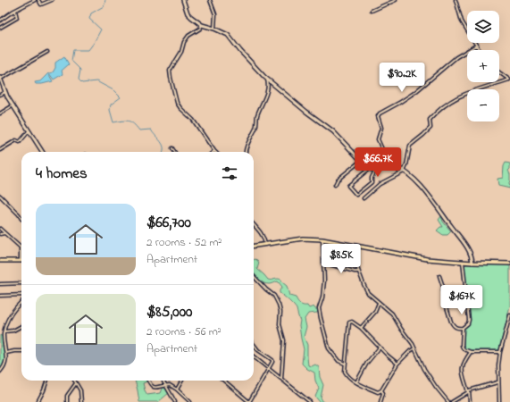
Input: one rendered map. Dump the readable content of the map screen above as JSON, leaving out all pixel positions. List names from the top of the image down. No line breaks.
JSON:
{"page":{"map_buttons":["+","−"],"price":["$90.2K","$66.7K","$85K","$167K"],"heading":"4 homes","list":[{"name":"$66,700","note":"2 rooms · 52 m² · Apartment"},{"name":"$85,000","note":"2 rooms · 56 m² · Apartment"}]}}
